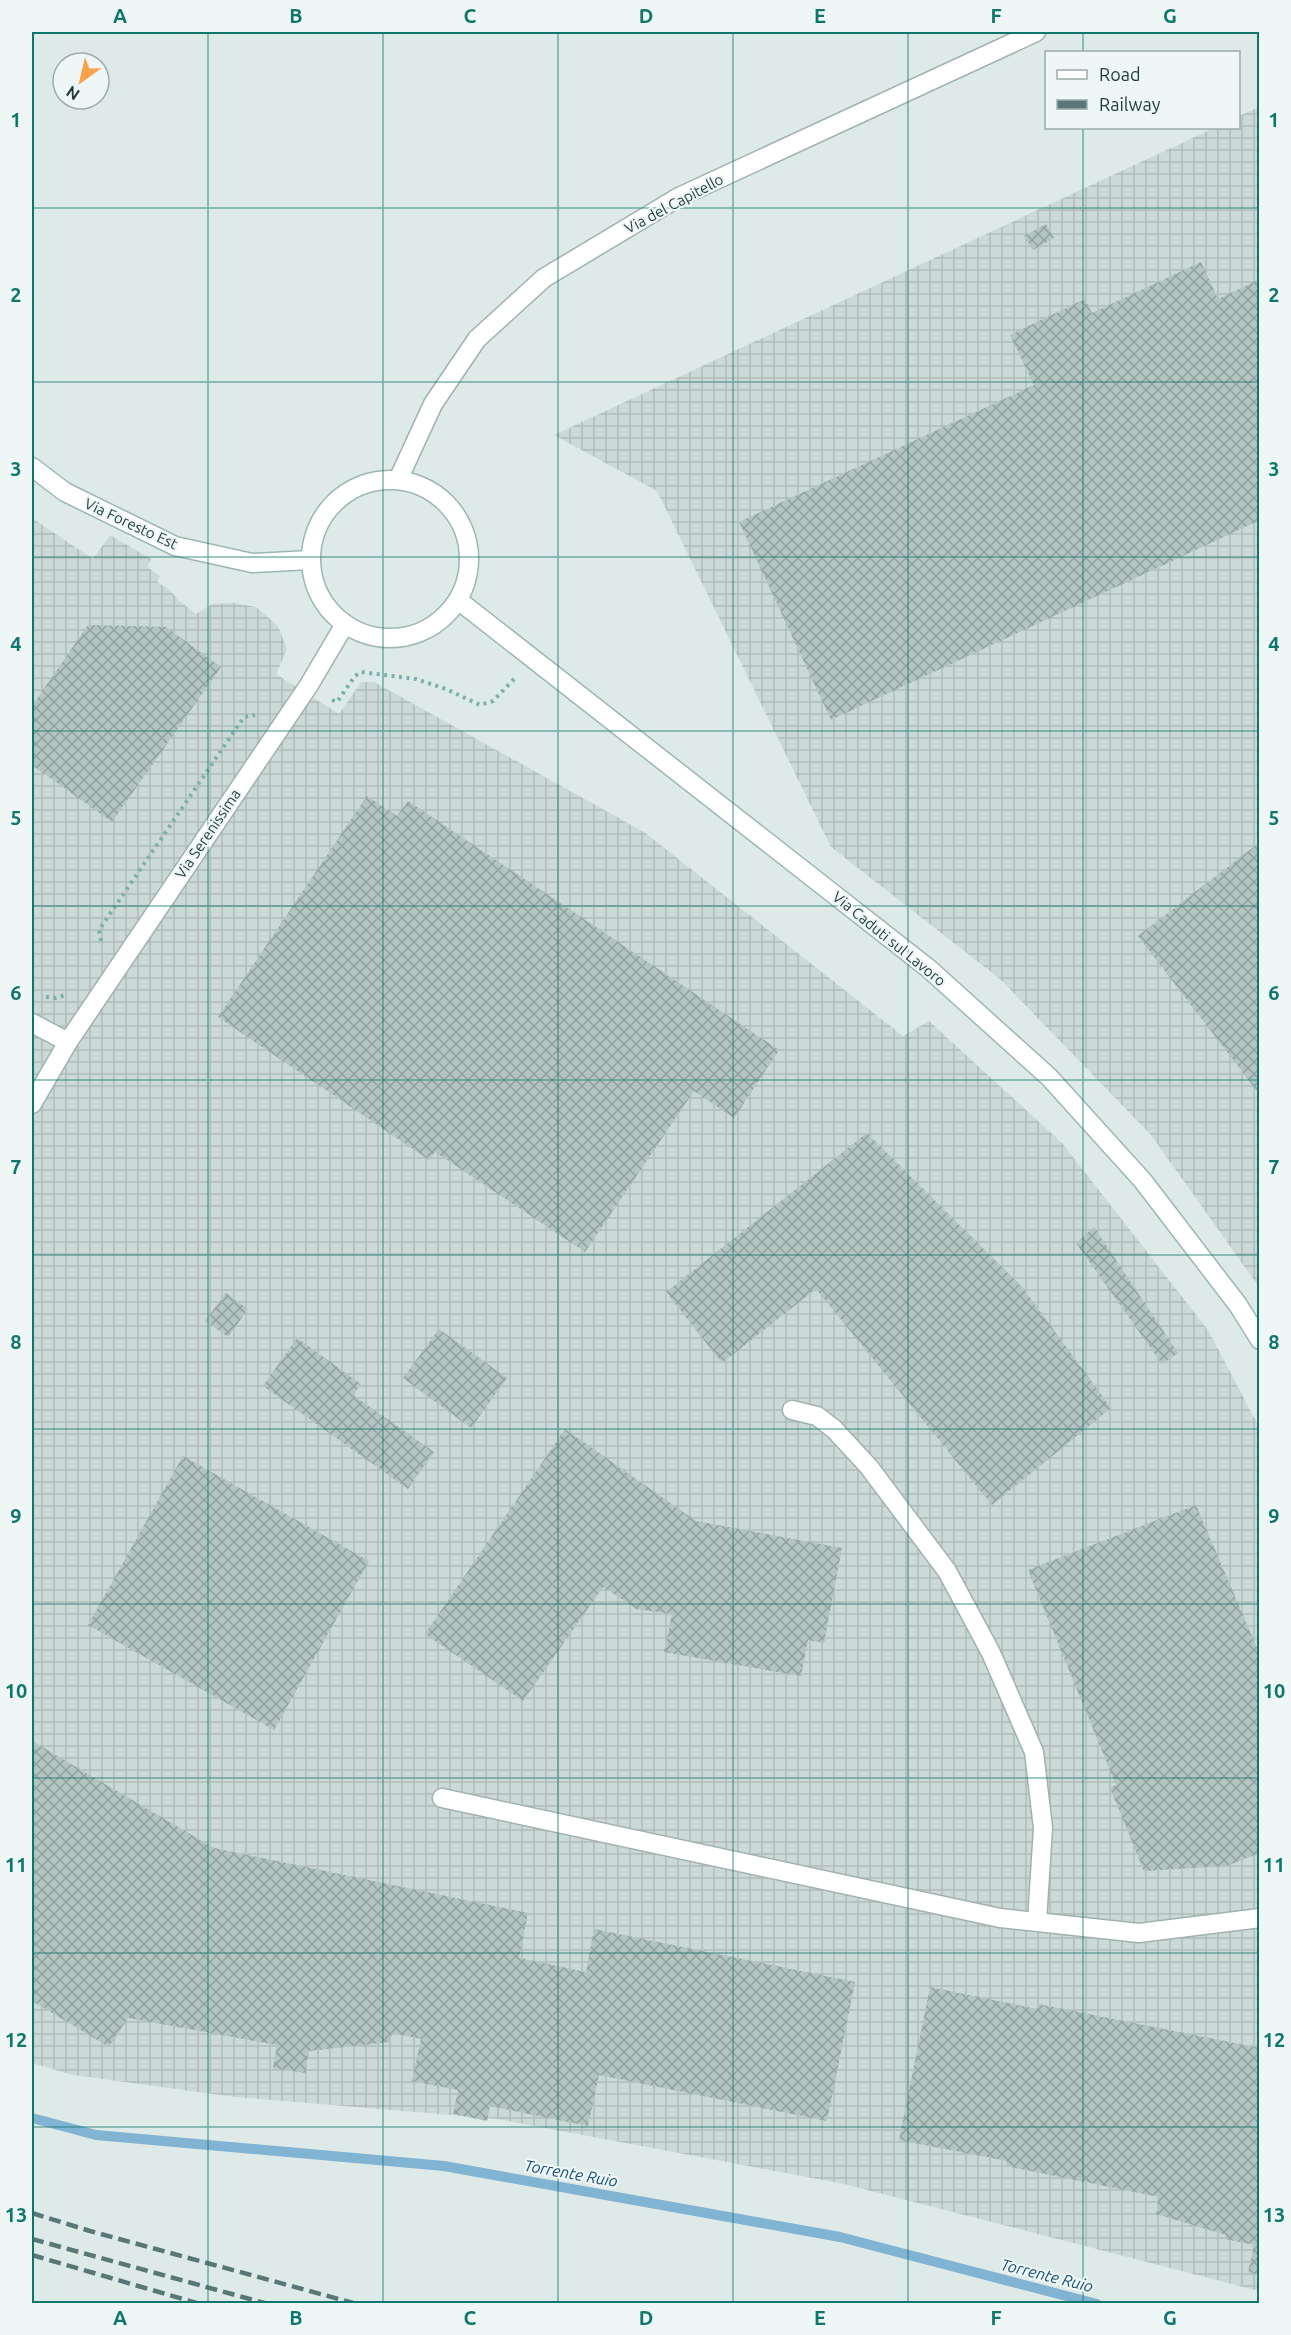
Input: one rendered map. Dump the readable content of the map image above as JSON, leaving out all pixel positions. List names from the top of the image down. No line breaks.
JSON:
{"streets":{"street":["Via del Capitello","Via Foresto Est","Via Serenissima","Via Caduti sul Lavoro"]},"crossings":[["Via del Capitello","Via Foresto Est"],["Via del Capitello","Via Serenissima"],["Via del Capitello","Via Caduti sul Lavoro"],["Via Foresto Est","Via Serenissima"],["Via Foresto Est","Via Caduti sul Lavoro"],["Via Serenissima","Via Caduti sul Lavoro"]],"water":["Torrente Ruio"],"legend":["Road","Railway"],"north":"bottom left","grid":{"columns":["A","B","C","D","E","F","G"],"rows":["1","2","3","4","5","6","7","8","9","10","11","12","13"]}}
